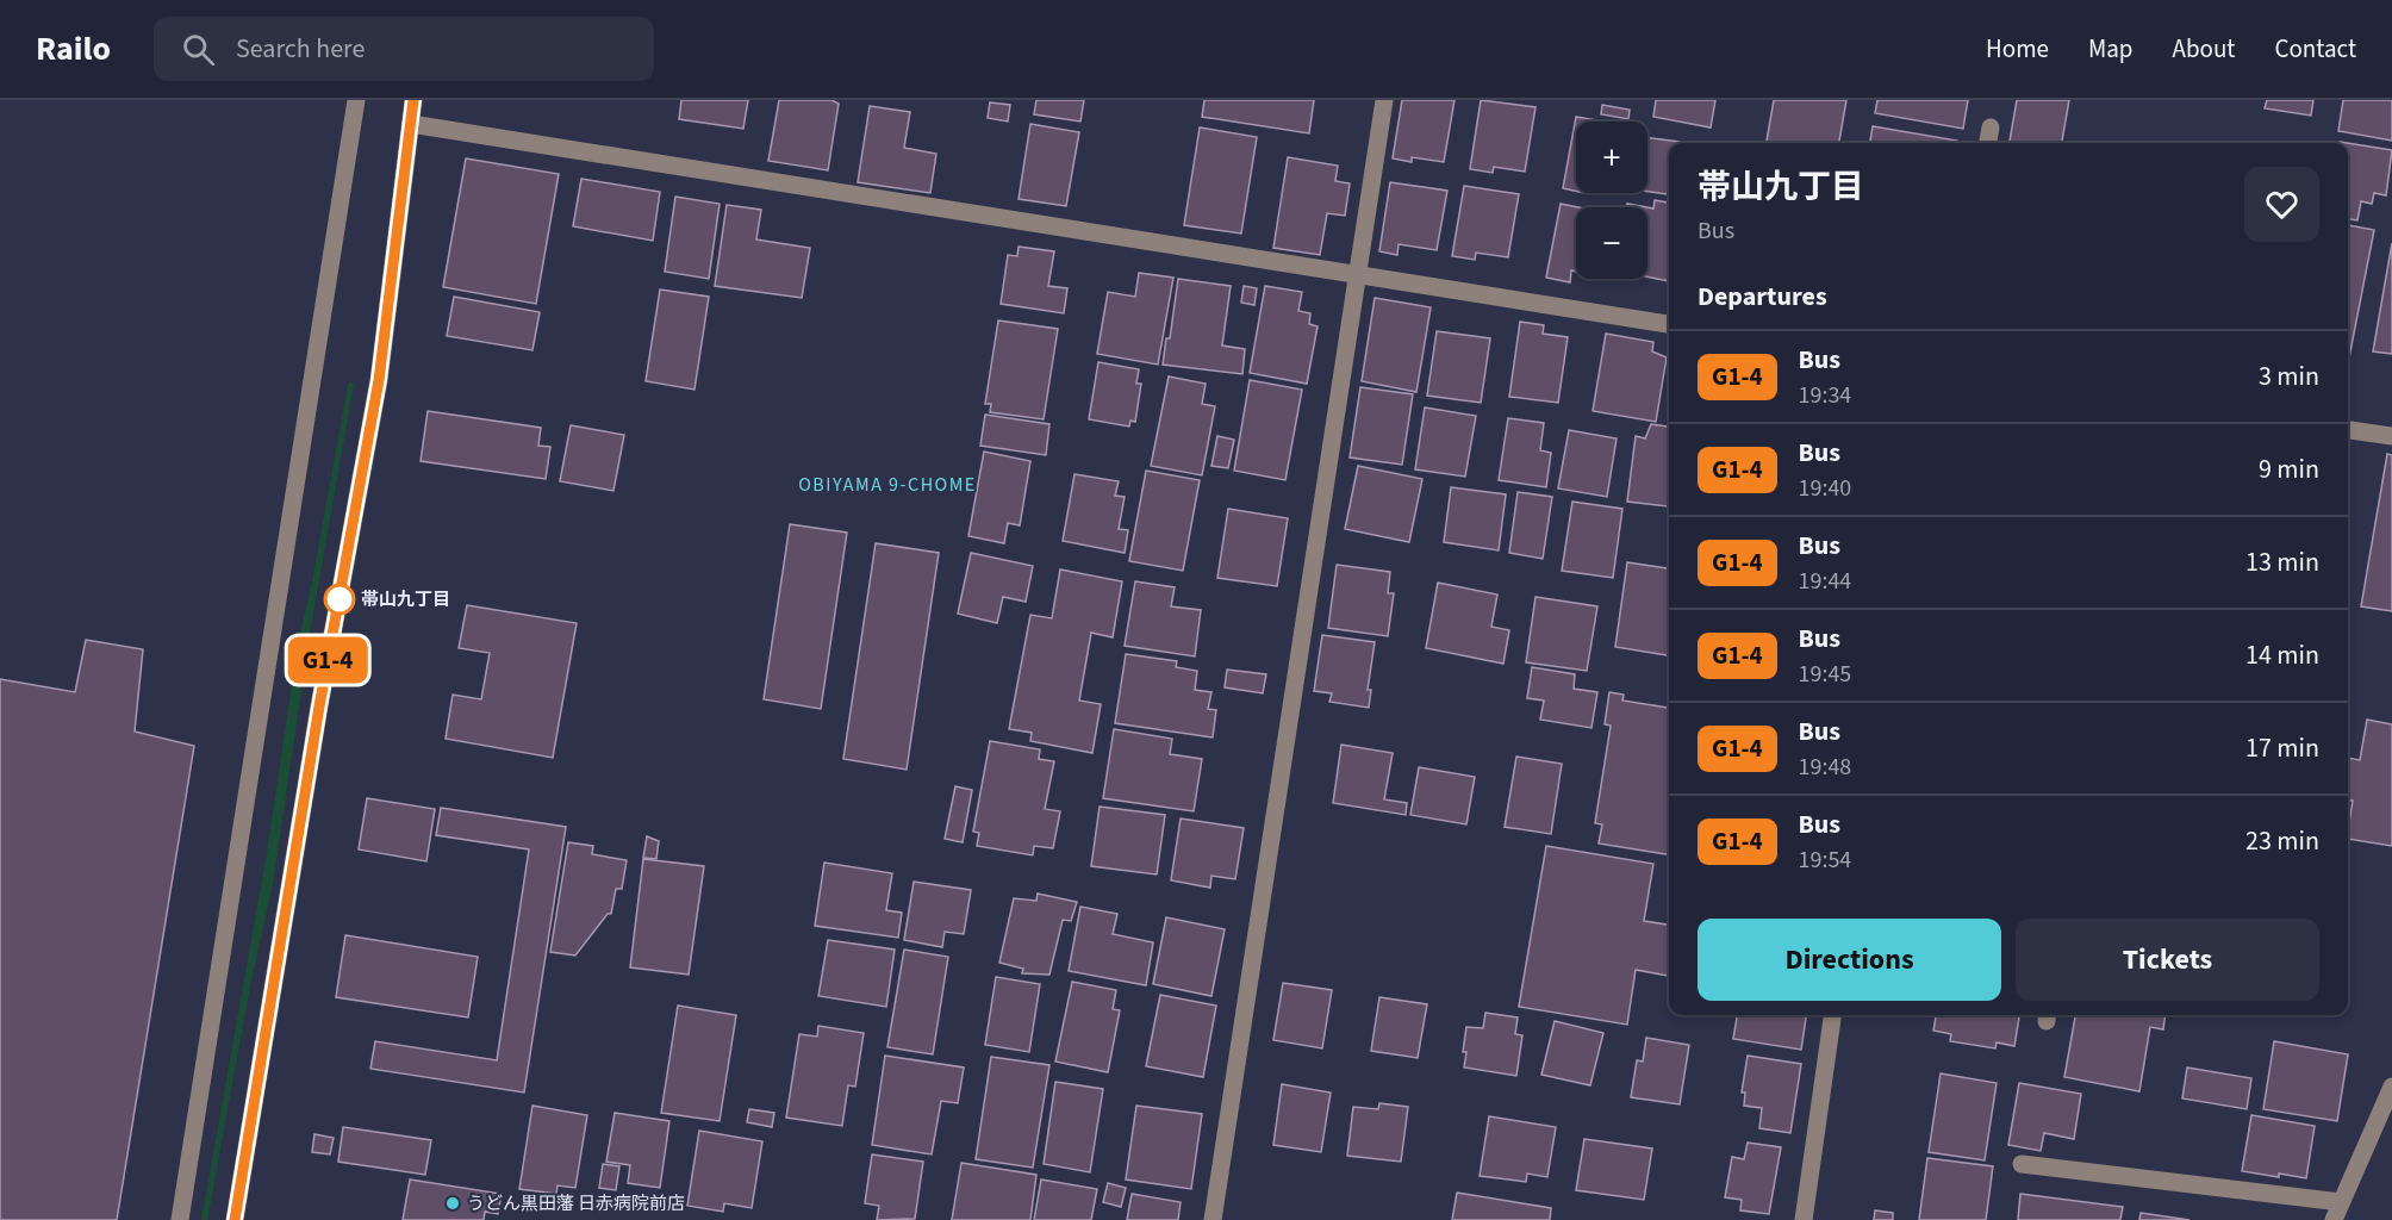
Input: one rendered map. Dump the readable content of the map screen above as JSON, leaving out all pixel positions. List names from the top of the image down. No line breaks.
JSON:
{"districts":["OBIYAMA 9-CHOME"],"places":["帯山九丁目","うどん黒田藩 日赤病院前店"],"lines":["bus line G1-4"],"page":{"header":"Railo","search":"Search here","nav":["Home","Map","About","Contact"],"on_map":"G1-4","map_buttons":["+","−"],"heading":[["帯山九丁目","Bus"],"Departures"],"list":[{"mark":"G1-4","name":"Bus","note":"19:34","value":"3 min"},{"mark":"G1-4","name":"Bus","note":"19:40","value":"9 min"},{"mark":"G1-4","name":"Bus","note":"19:44","value":"13 min"},{"mark":"G1-4","name":"Bus","note":"19:45","value":"14 min"},{"mark":"G1-4","name":"Bus","note":"19:48","value":"17 min"},{"mark":"G1-4","name":"Bus","note":"19:54","value":"23 min"}],"buttons":["Directions","Tickets"]}}
